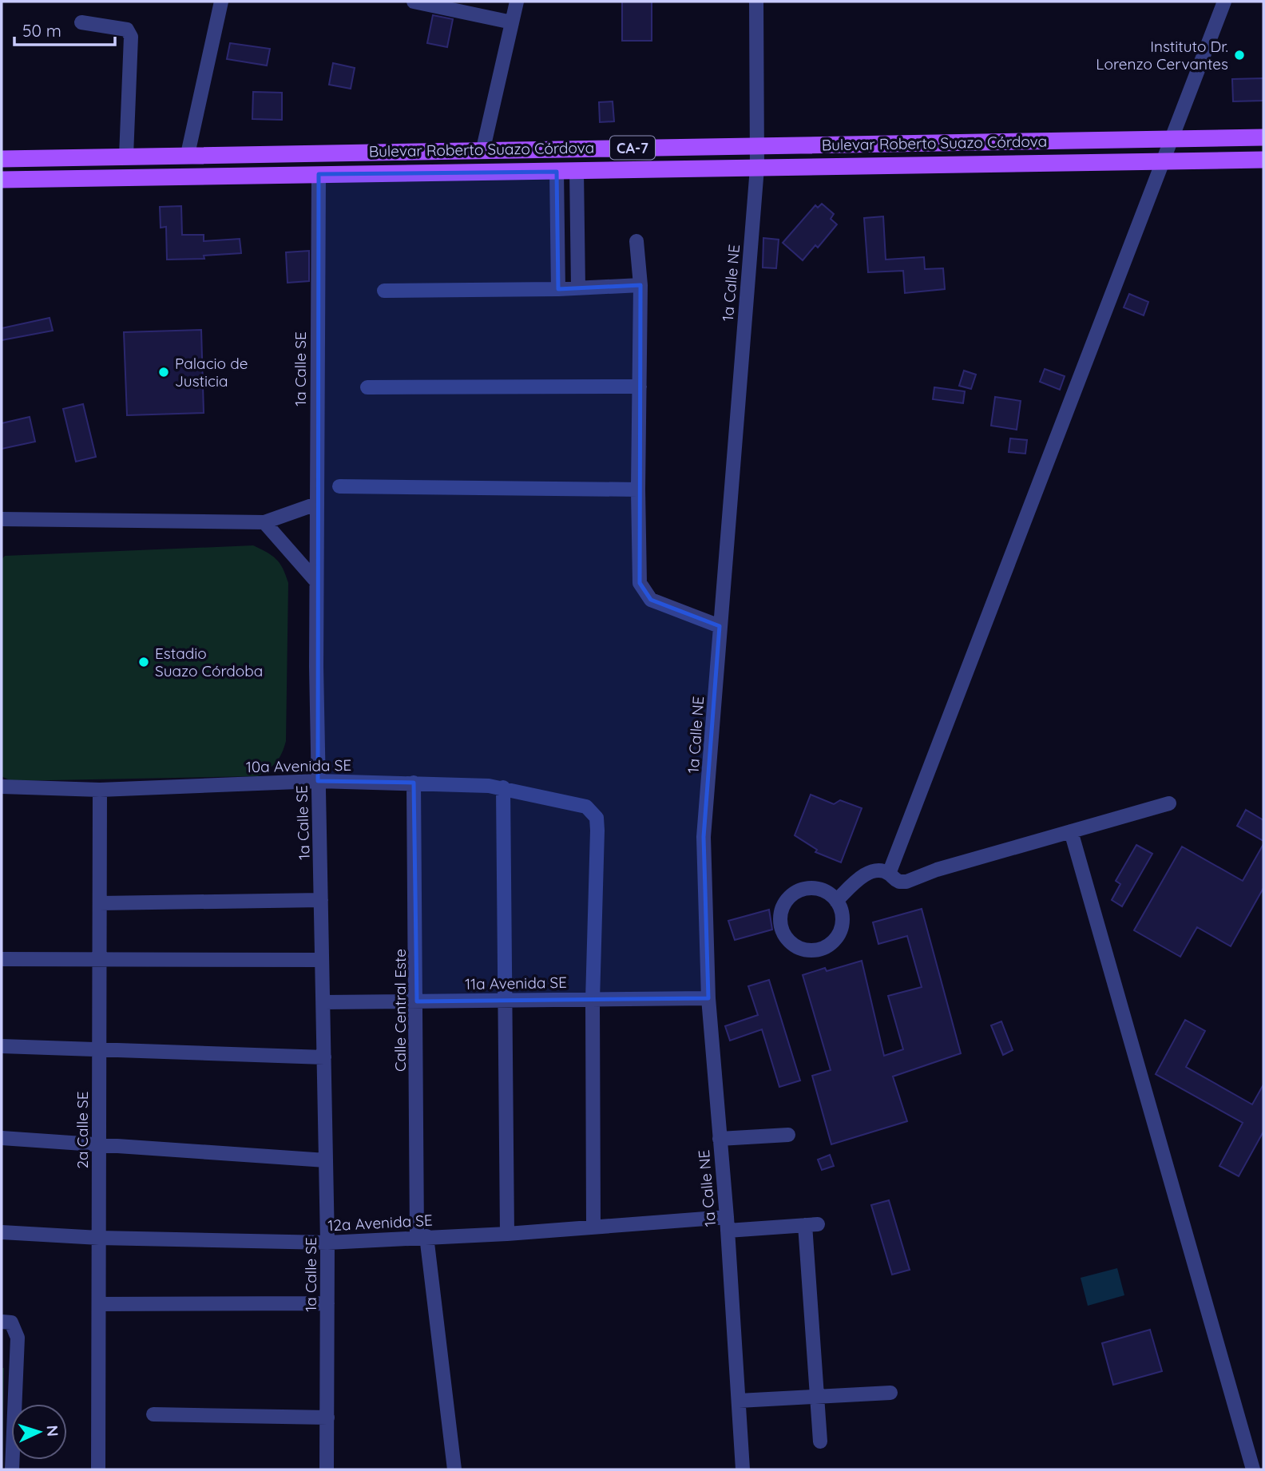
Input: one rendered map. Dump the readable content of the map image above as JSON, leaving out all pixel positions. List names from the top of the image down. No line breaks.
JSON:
{"streets":{"main road":["Bulevar Roberto Suazo Córdova","CA-7"],"street":["1a Calle NE","1a Calle SE","10a Avenida SE","11a Avenida SE","Calle Central Este","2a Calle SE","12a Avenida SE"]},"crossings":[["Bulevar Roberto Suazo Córdova","1a Calle NE"],["Bulevar Roberto Suazo Córdova","1a Calle SE"],["1a Calle NE","11a Avenida SE"],["1a Calle NE","12a Avenida SE"],["1a Calle SE","10a Avenida SE"],["1a Calle SE","11a Avenida SE"],["1a Calle SE","12a Avenida SE"],["10a Avenida SE","11a Avenida SE"],["10a Avenida SE","Calle Central Este"],["10a Avenida SE","2a Calle SE"],["11a Avenida SE","Calle Central Este"],["Calle Central Este","12a Avenida SE"],["2a Calle SE","12a Avenida SE"]],"places":["Instituto Dr. Lorenzo Cervantes","Palacio de Justicia","Estadio Suazo Córdoba"],"scale_bar":"50 m","north":"right"}
